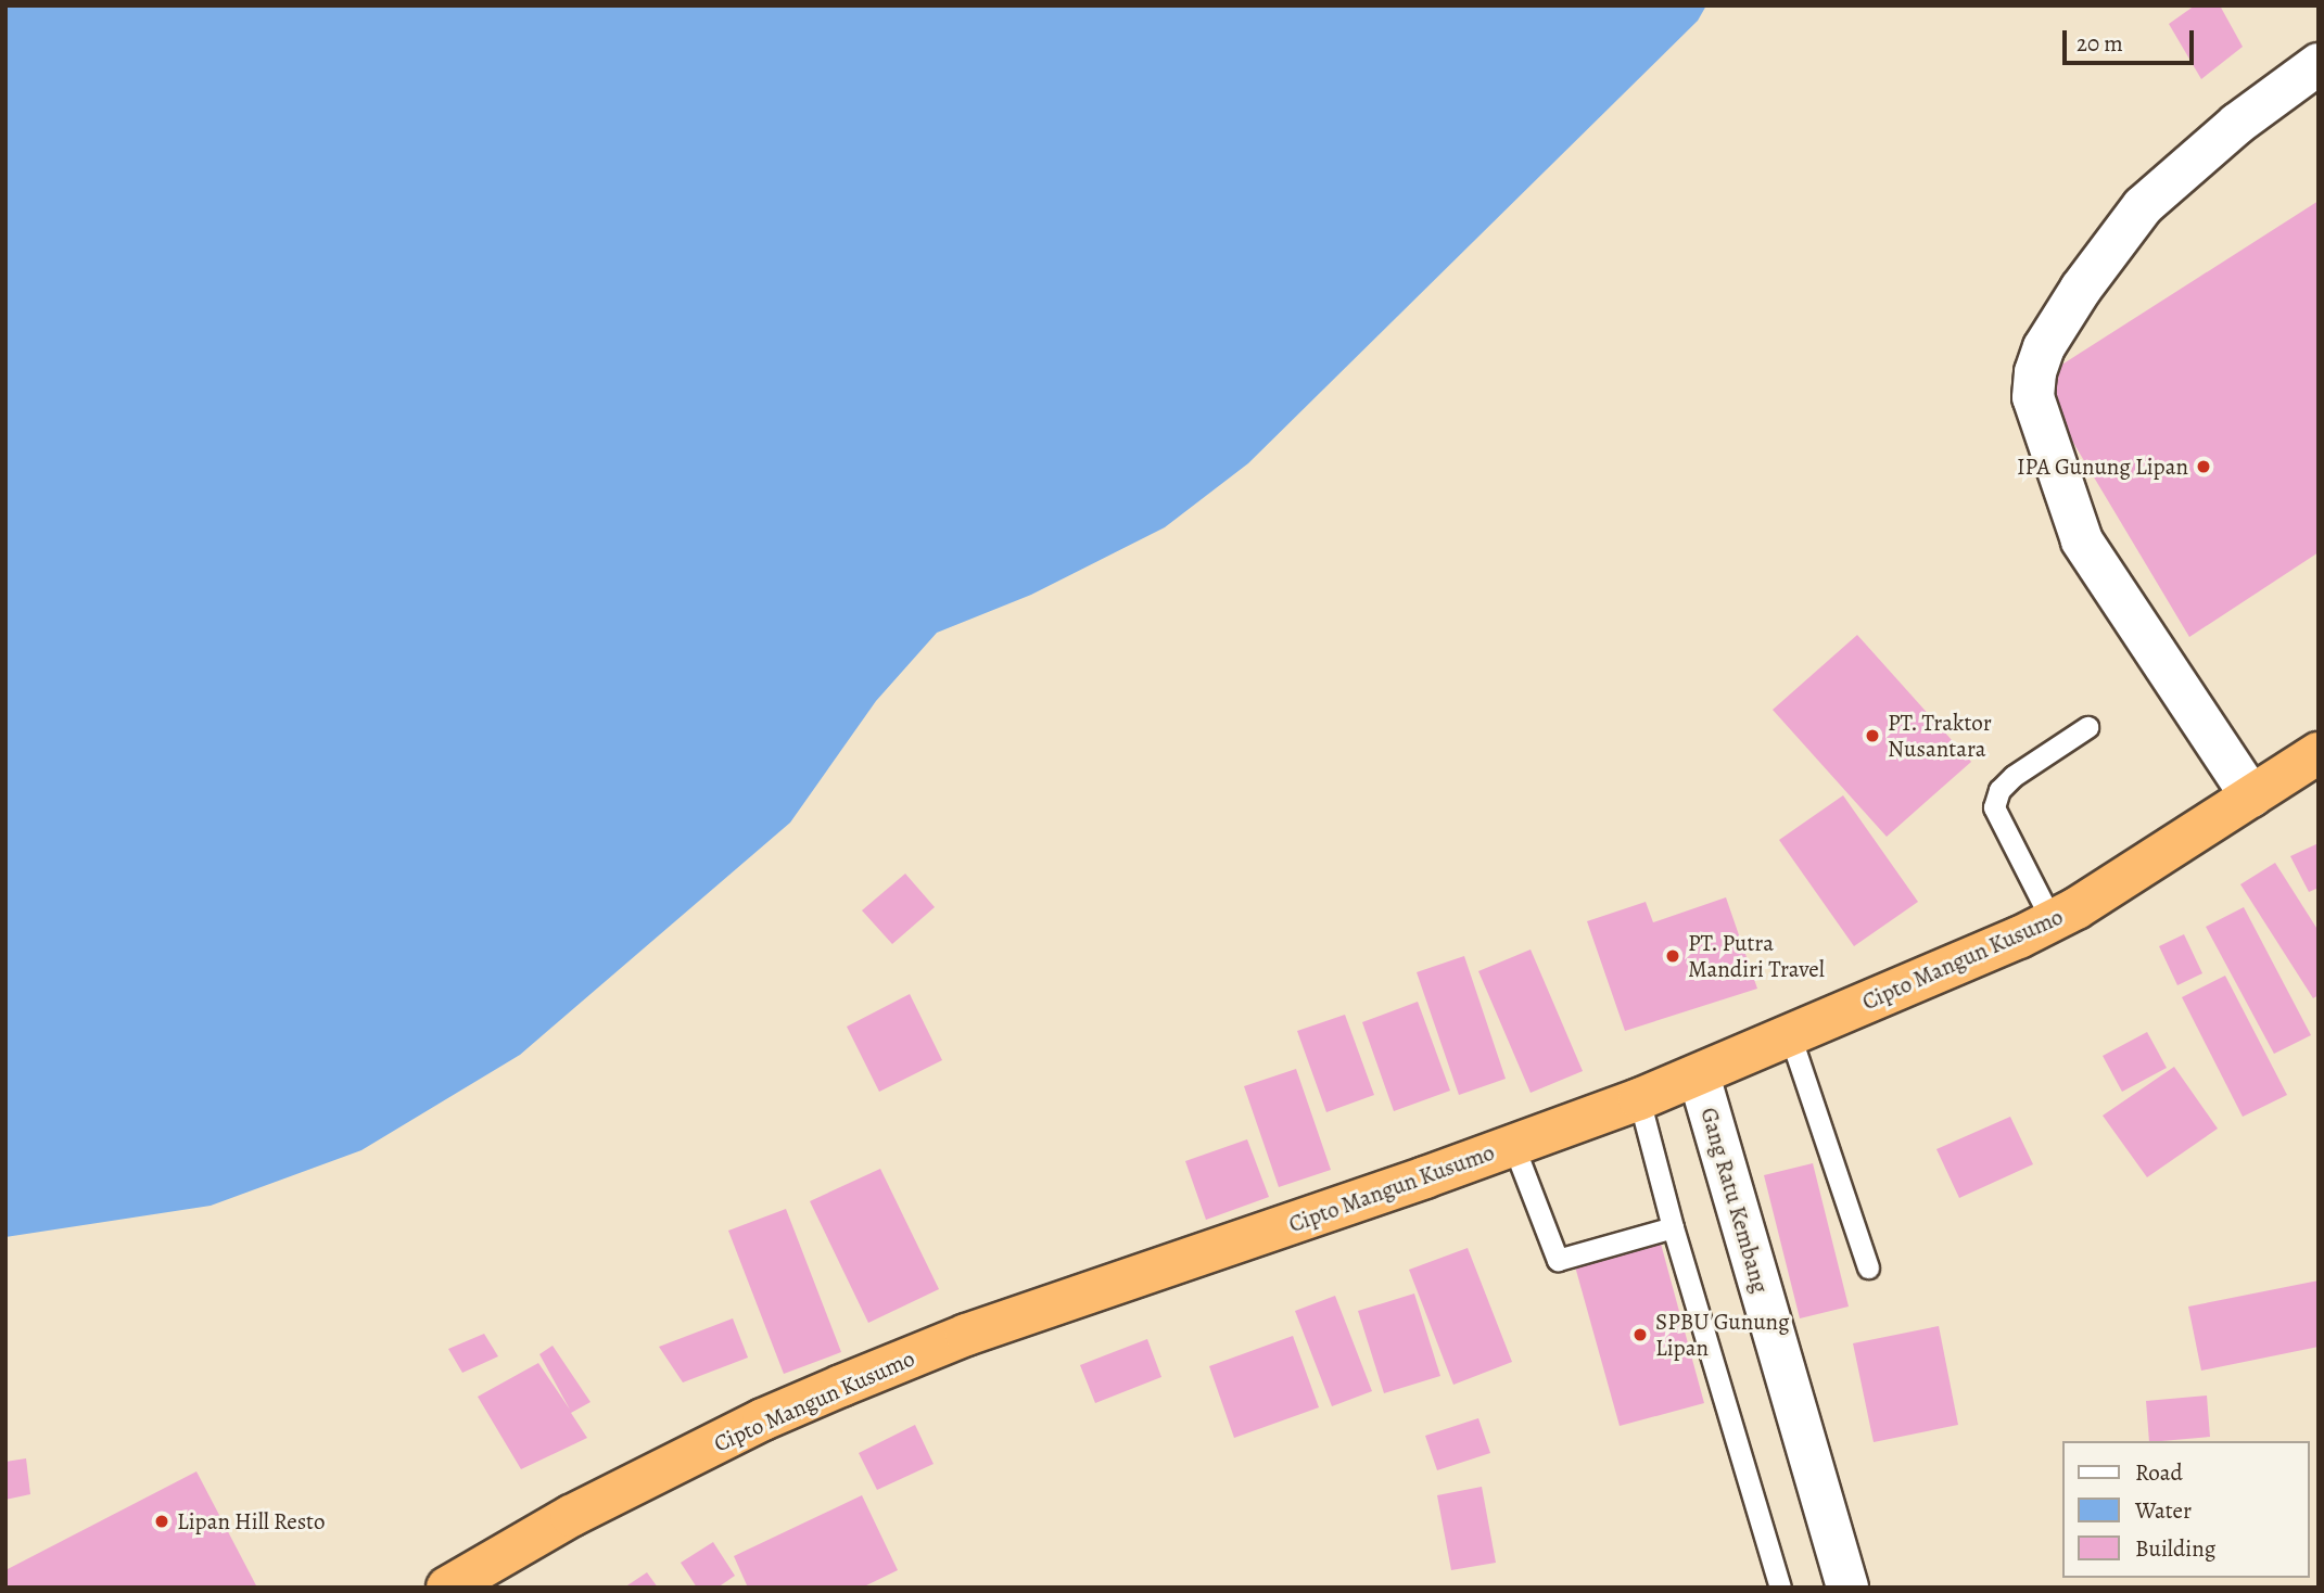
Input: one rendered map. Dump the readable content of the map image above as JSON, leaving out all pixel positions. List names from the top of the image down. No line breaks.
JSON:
{"streets":{"highway":["Cipto Mangun Kusumo"],"street":["Gang Ratu Kembang"]},"crossings":[["Cipto Mangun Kusumo","Gang Ratu Kembang"]],"places":["IPA Gunung Lipan","PT. Traktor Nusantara","PT. Putra Mandiri Travel","SPBU Gunung Lipan","Lipan Hill Resto"],"legend":["Road","Water","Building"],"scale_bar":"20 m"}
